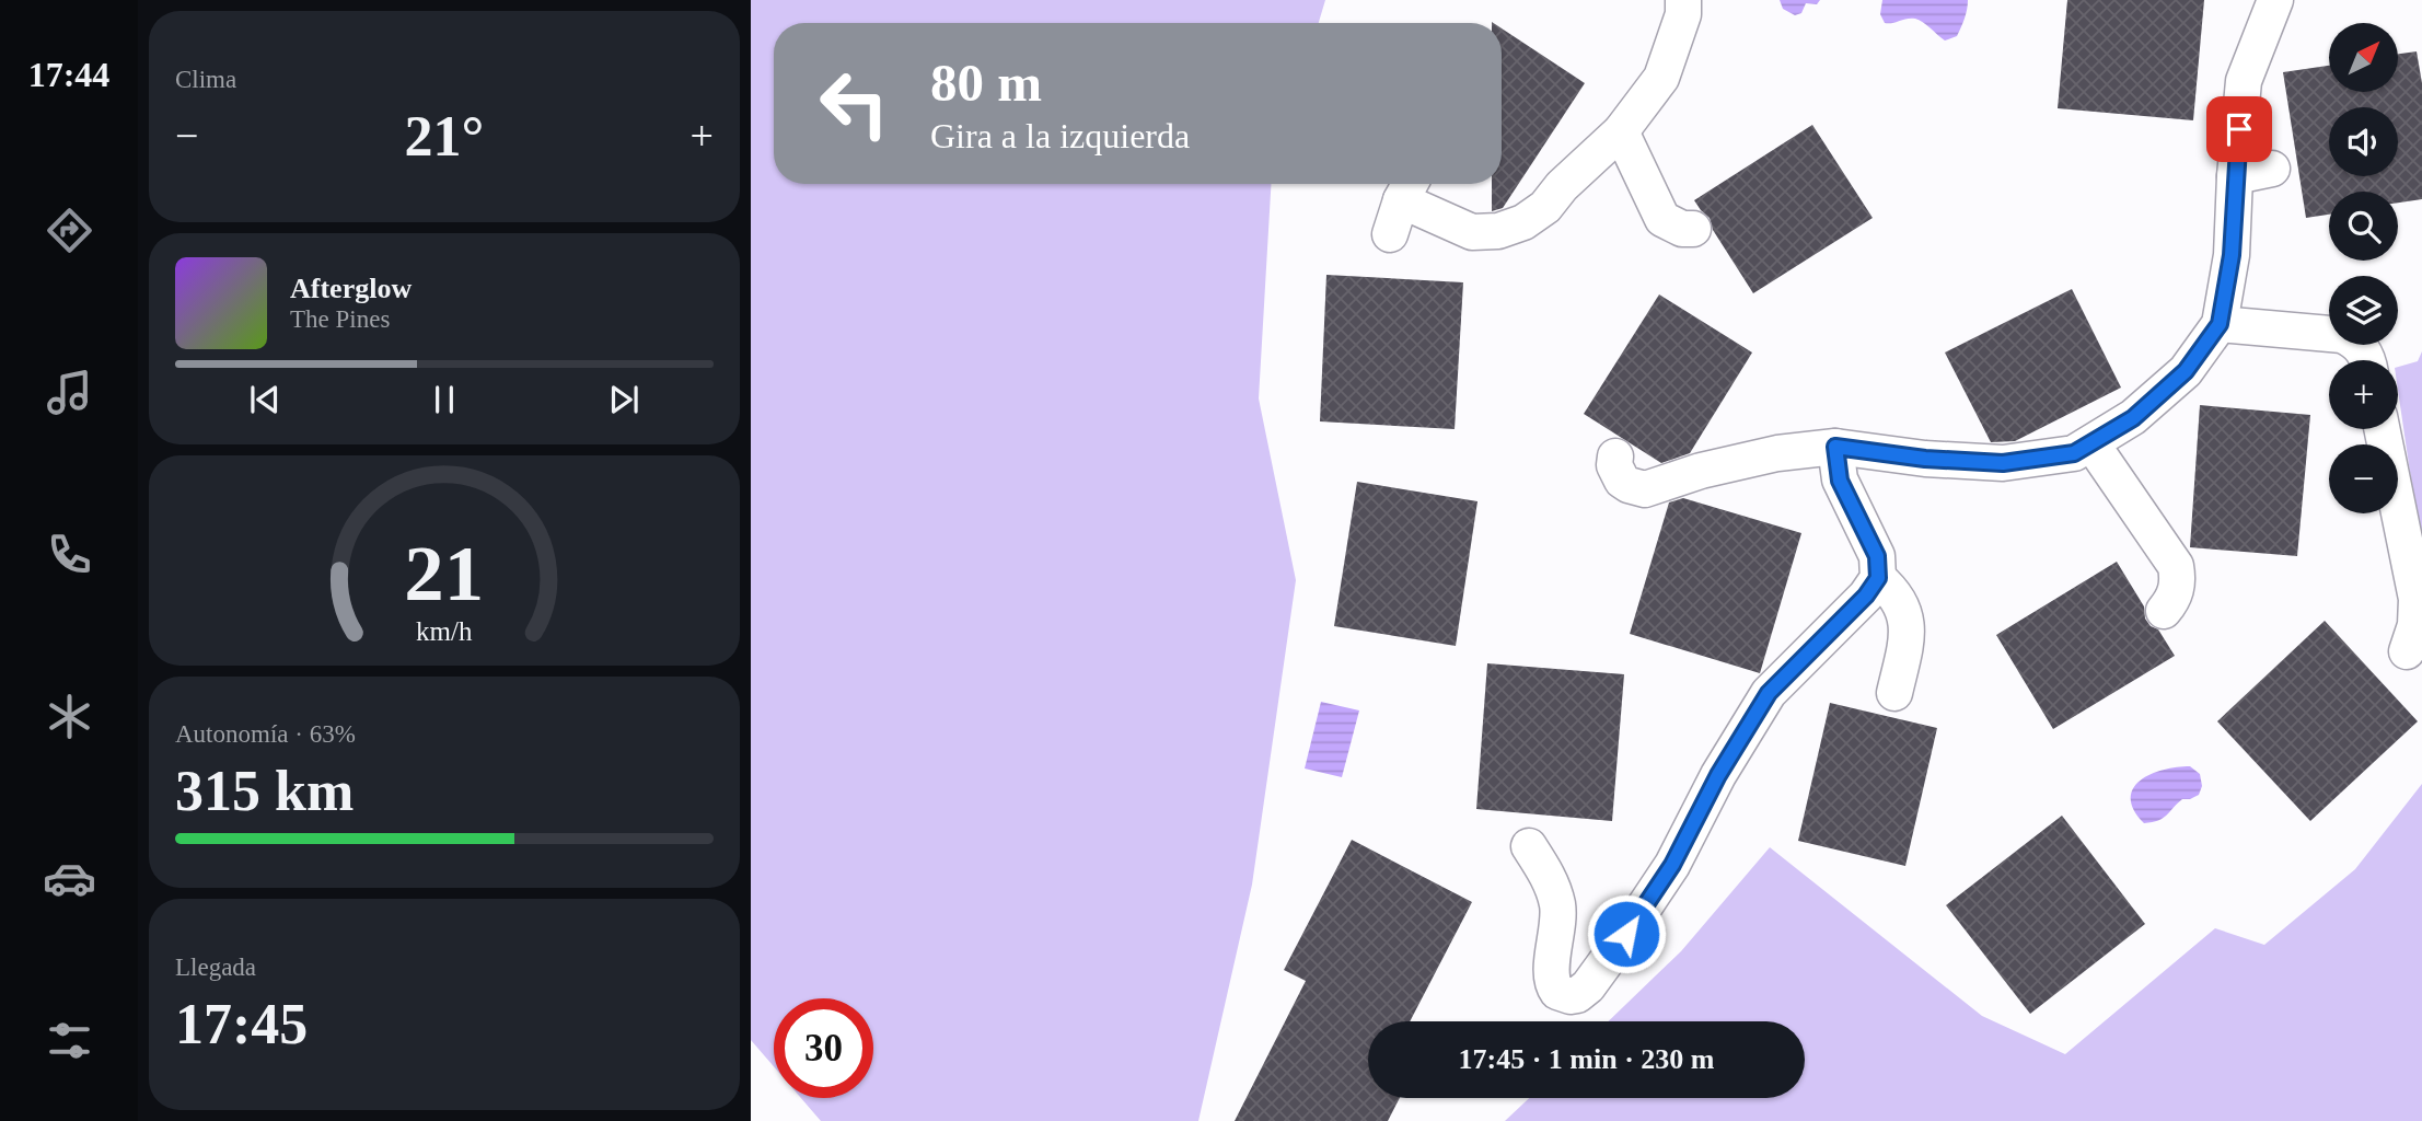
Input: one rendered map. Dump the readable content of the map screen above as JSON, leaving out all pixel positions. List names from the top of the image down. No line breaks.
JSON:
{"north":"top right","page":{"tabs":"17:44","tile":["Clima",["Autonomía · 63%","315 km"],["Llegada","17:45"]],"map_buttons":["+","−"],"turn":["80 m","Gira a la izquierda"],"heat":["−","21°","+"],"song":["Afterglow","The Pines"],"limit":"30","trip":"17:45 · 1 min · 230 m","gauge":["21","km/h"]}}
